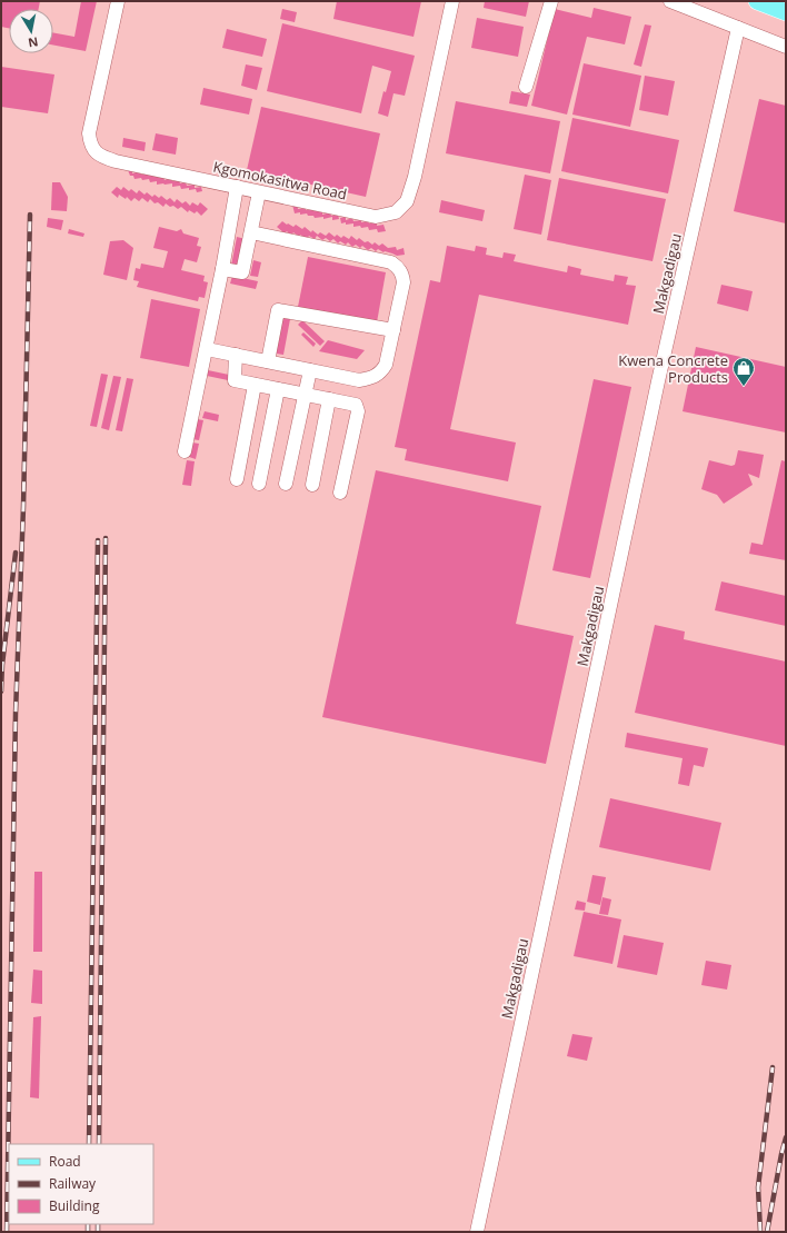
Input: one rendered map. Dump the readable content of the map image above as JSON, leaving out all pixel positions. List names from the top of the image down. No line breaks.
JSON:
{"streets":{"street":["Kgomokasitwa Road","Makgadigau"]},"places":{"shop":["Kwena Concrete Products"]},"legend":["Road","Railway","Building"],"north":"bottom"}
